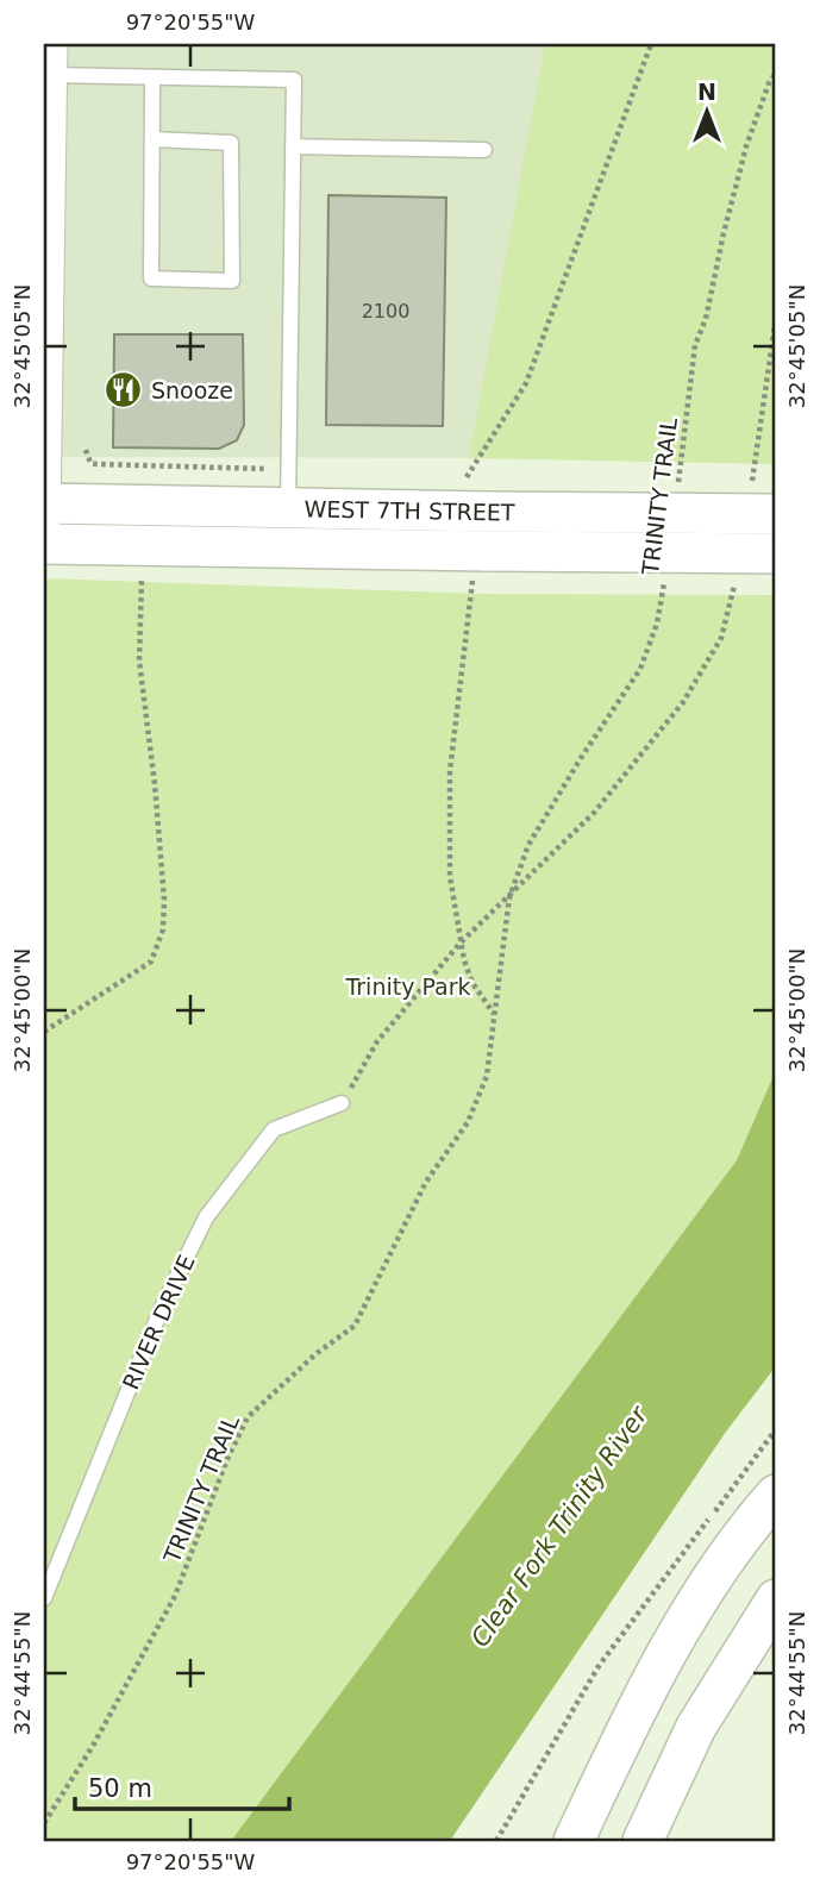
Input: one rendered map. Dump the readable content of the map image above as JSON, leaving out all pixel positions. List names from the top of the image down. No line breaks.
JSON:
{"streets":{"main road":["WEST 7TH STREET"],"lane":["RIVER DRIVE"],"path":["TRINITY TRAIL"]},"crossings":[["TRINITY TRAIL","RIVER DRIVE"]],"water":["Clear Fork Trinity River"],"parks":["Trinity Park"],"places":{"restaurant":["Snooze"]},"house_numbers":["2100"],"scale_bar":"50 m","north":"top","coordinates":["97°20'55\"W","32°45'05\"N","32°45'00\"N","32°44'55\"N"]}
